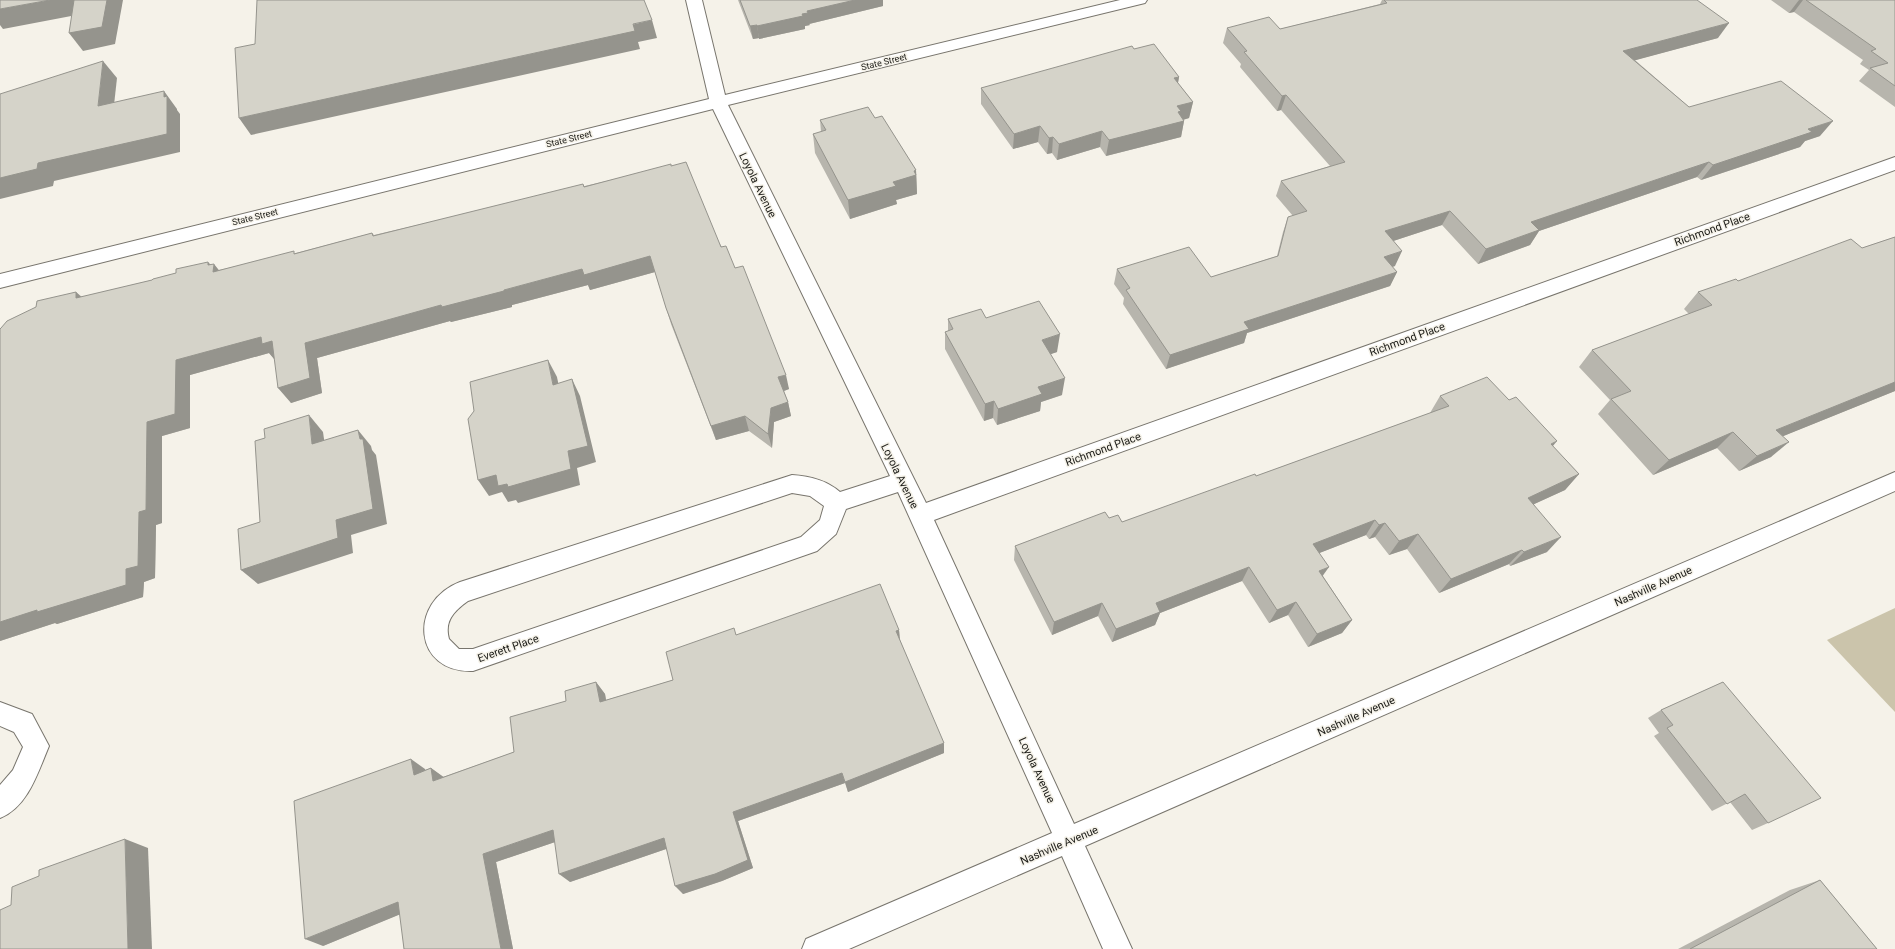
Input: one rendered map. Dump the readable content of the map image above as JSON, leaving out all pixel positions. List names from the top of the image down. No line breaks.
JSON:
{"streets":{"street":["State Street","Loyola Avenue","Richmond Place","Nashville Avenue","Everett Place"]},"crossings":[["State Street","Loyola Avenue"],["Loyola Avenue","Richmond Place"],["Loyola Avenue","Nashville Avenue"]]}
